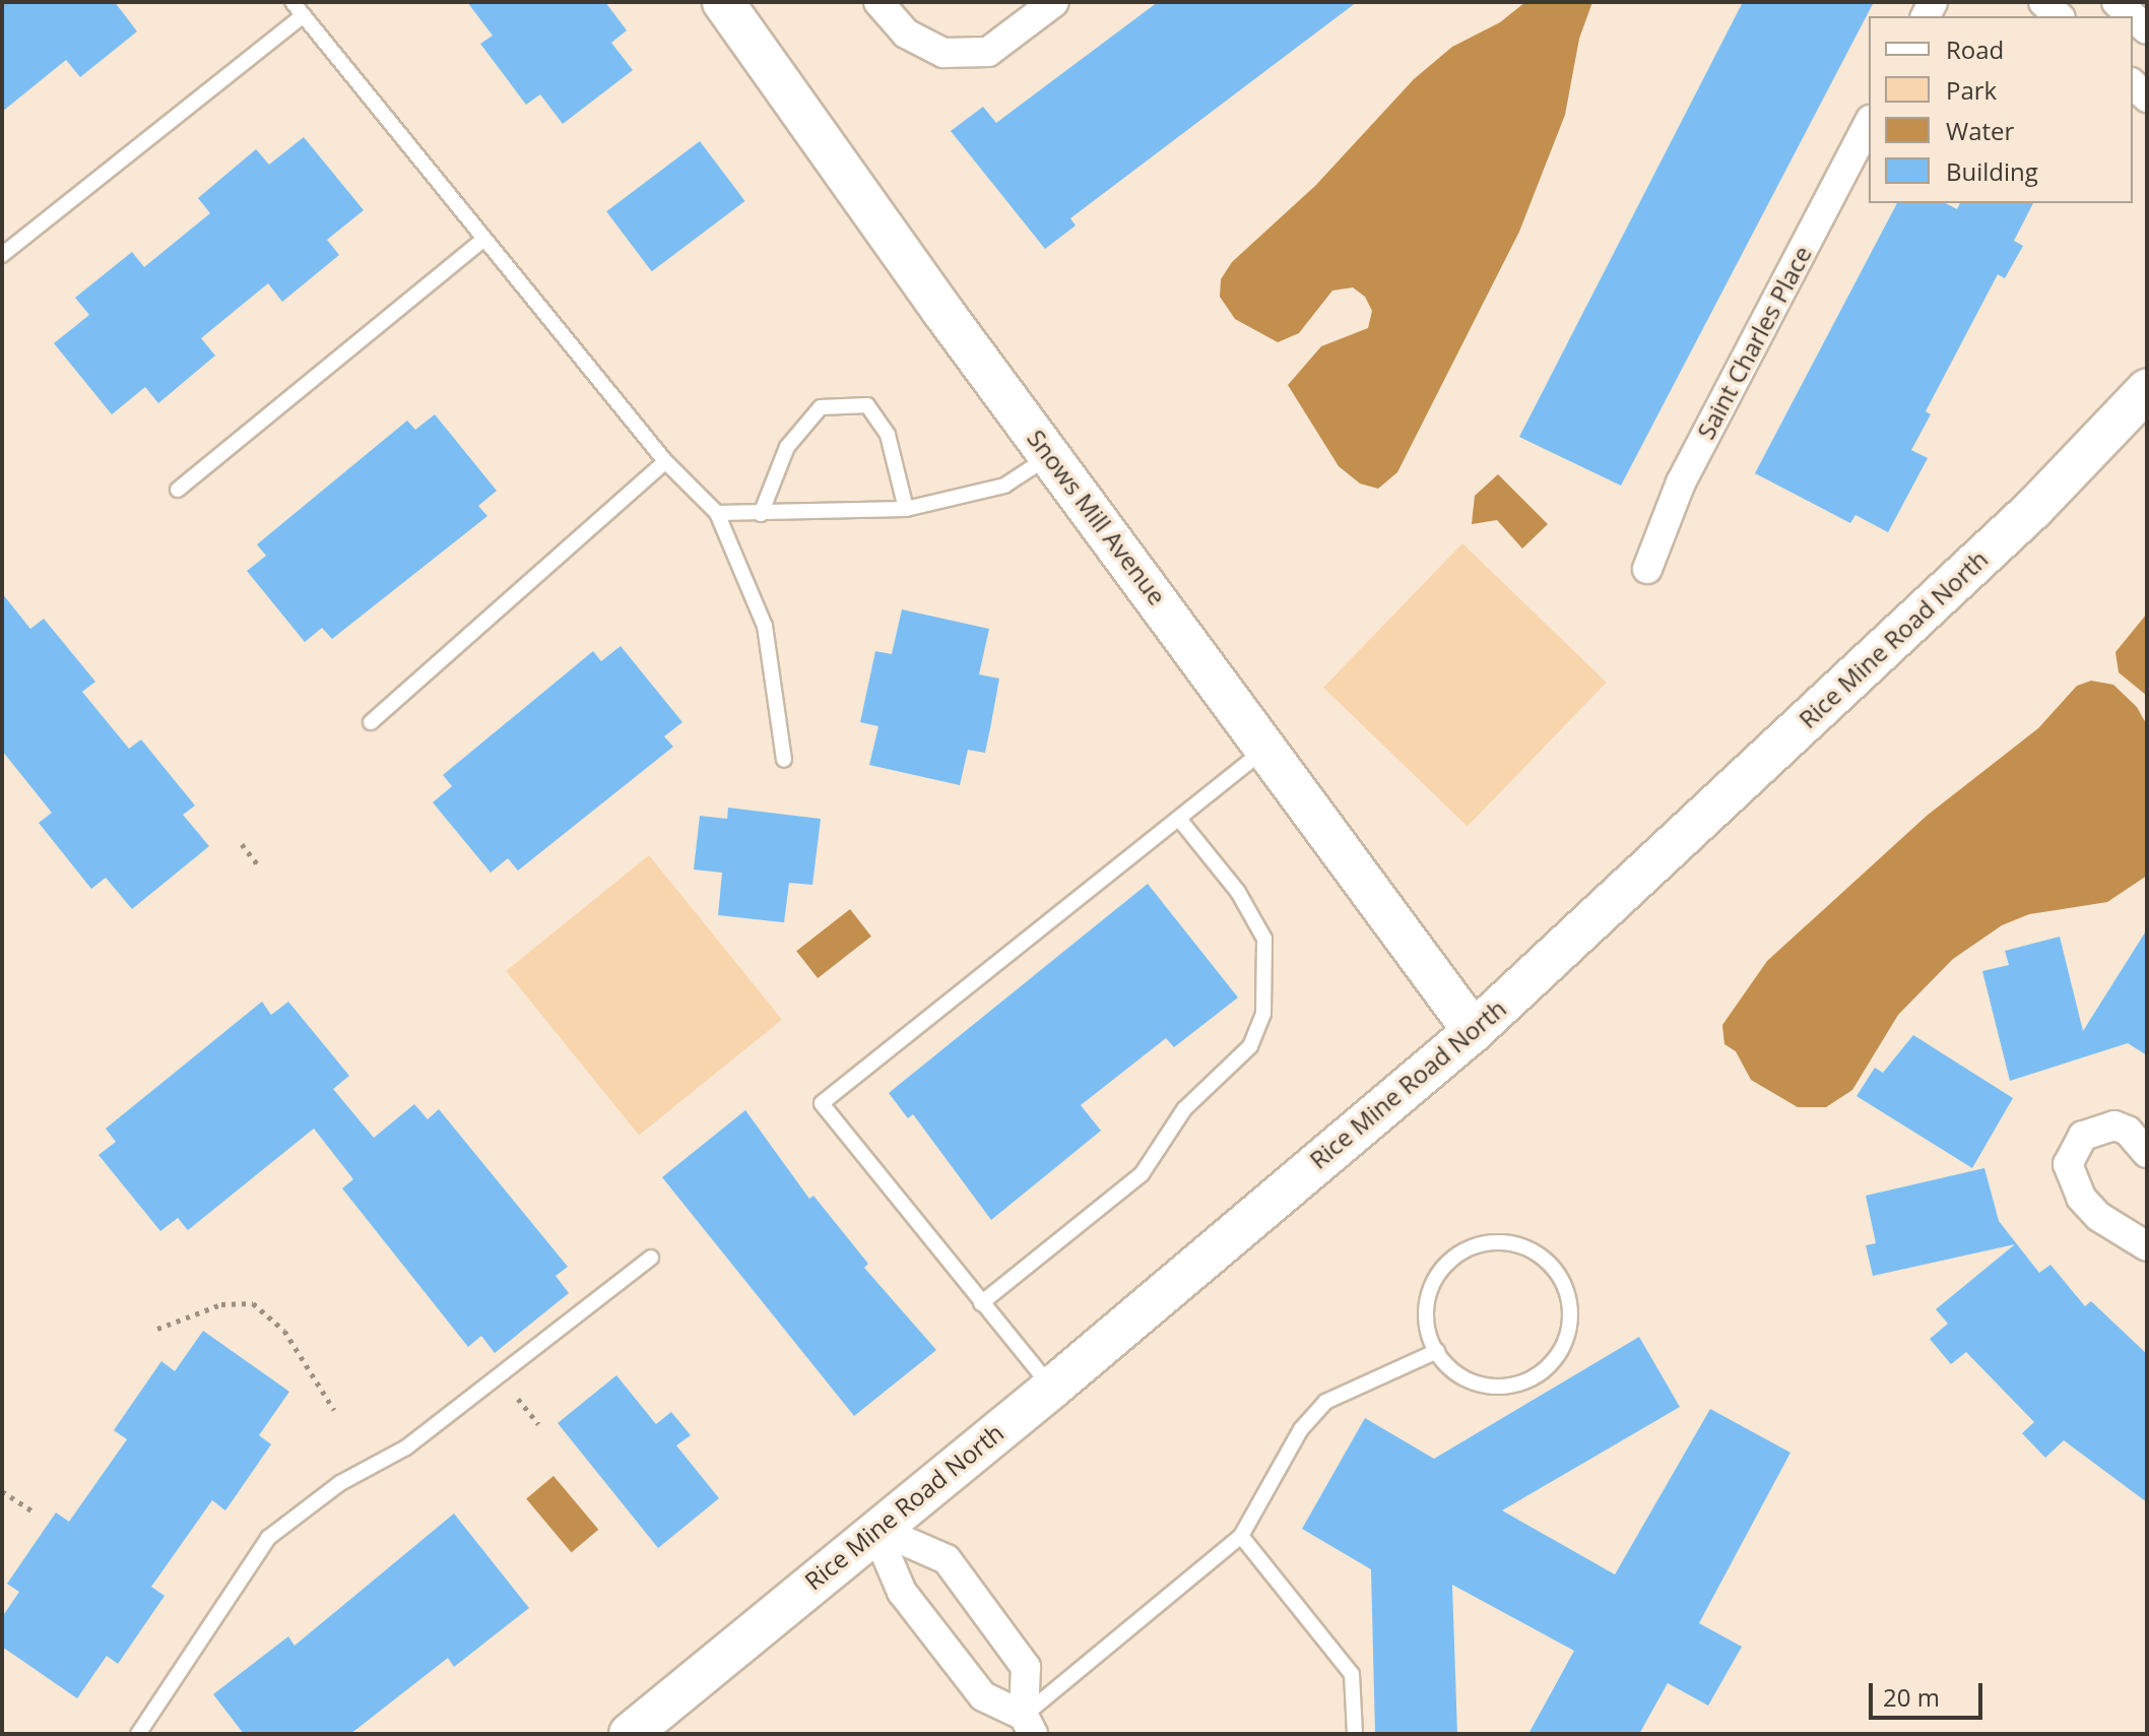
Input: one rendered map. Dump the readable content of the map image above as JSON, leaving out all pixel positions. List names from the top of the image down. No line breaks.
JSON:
{"streets":{"main road":["Snows Mill Avenue","Rice Mine Road North"],"street":["Saint Charles Place"]},"crossings":[["Snows Mill Avenue","Rice Mine Road North"]],"legend":["Road","Park","Water","Building"],"scale_bar":"20 m"}
